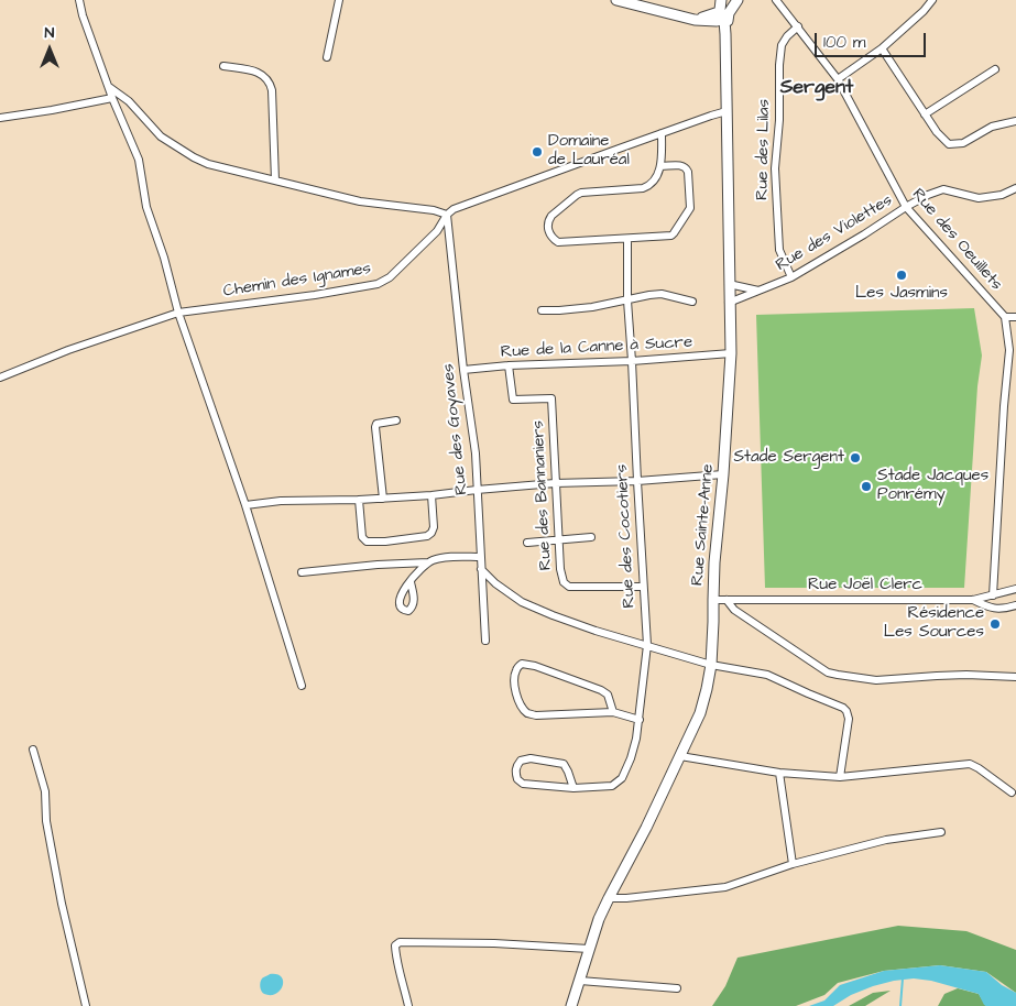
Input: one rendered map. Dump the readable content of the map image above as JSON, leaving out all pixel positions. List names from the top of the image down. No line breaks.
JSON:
{"streets":{"main road":["Rue Sainte-Anne"],"street":["Rue des Lilas","Rue des Violettes","Rue des Oeuillets","Chemin des Ignames","Rue de la Canne à Sucre","Rue des Goyaves","Rue des Bannaniers","Rue des Cocotiers","Rue Joël Clerc"]},"crossings":[["Rue des Lilas","Rue des Violettes"],["Rue des Lilas","Rue des Oeuillets"],["Rue des Violettes","Rue des Oeuillets"],["Rue des Violettes","Rue Sainte-Anne"],["Chemin des Ignames","Rue des Goyaves"],["Chemin des Ignames","Rue Sainte-Anne"],["Rue de la Canne à Sucre","Rue des Goyaves"],["Rue de la Canne à Sucre","Rue des Bannaniers"],["Rue de la Canne à Sucre","Rue Sainte-Anne"],["Rue de la Canne à Sucre","Rue des Cocotiers"],["Rue des Bannaniers","Rue des Cocotiers"],["Rue Sainte-Anne","Rue Joël Clerc"]],"districts":["Sergent"],"places":["Domaine de Lauréal","Les Jasmins","Stade Sergent","Stade Jacques Ponrémy","Résidence Les Sources"],"scale_bar":"100 m","north":"top"}
